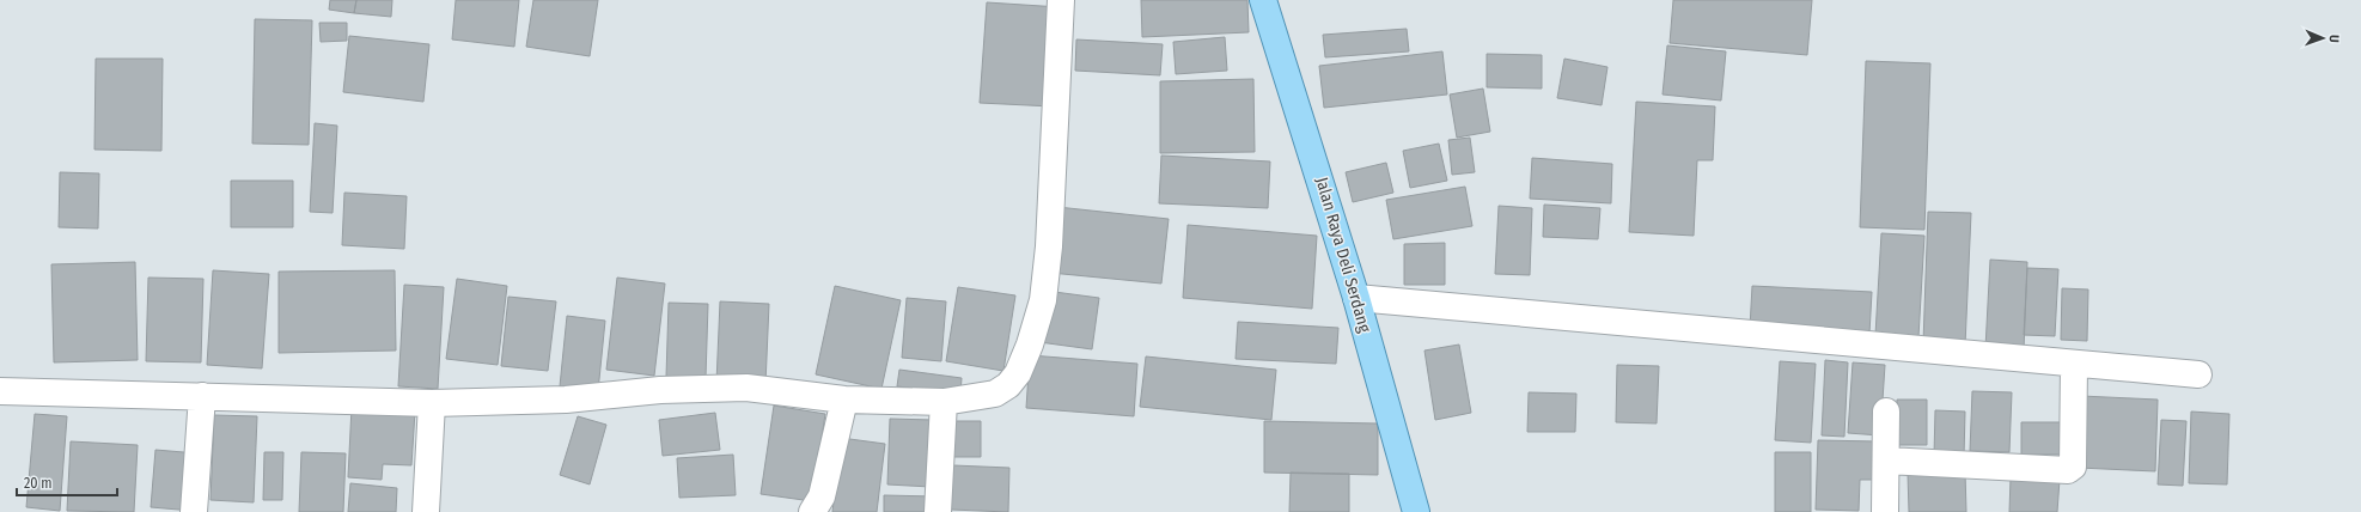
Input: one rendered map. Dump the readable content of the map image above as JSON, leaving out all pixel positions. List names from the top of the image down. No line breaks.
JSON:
{"streets":{"main road":["Jalan Raya Deli Serdang"]},"scale_bar":"20 m","north":"right"}
